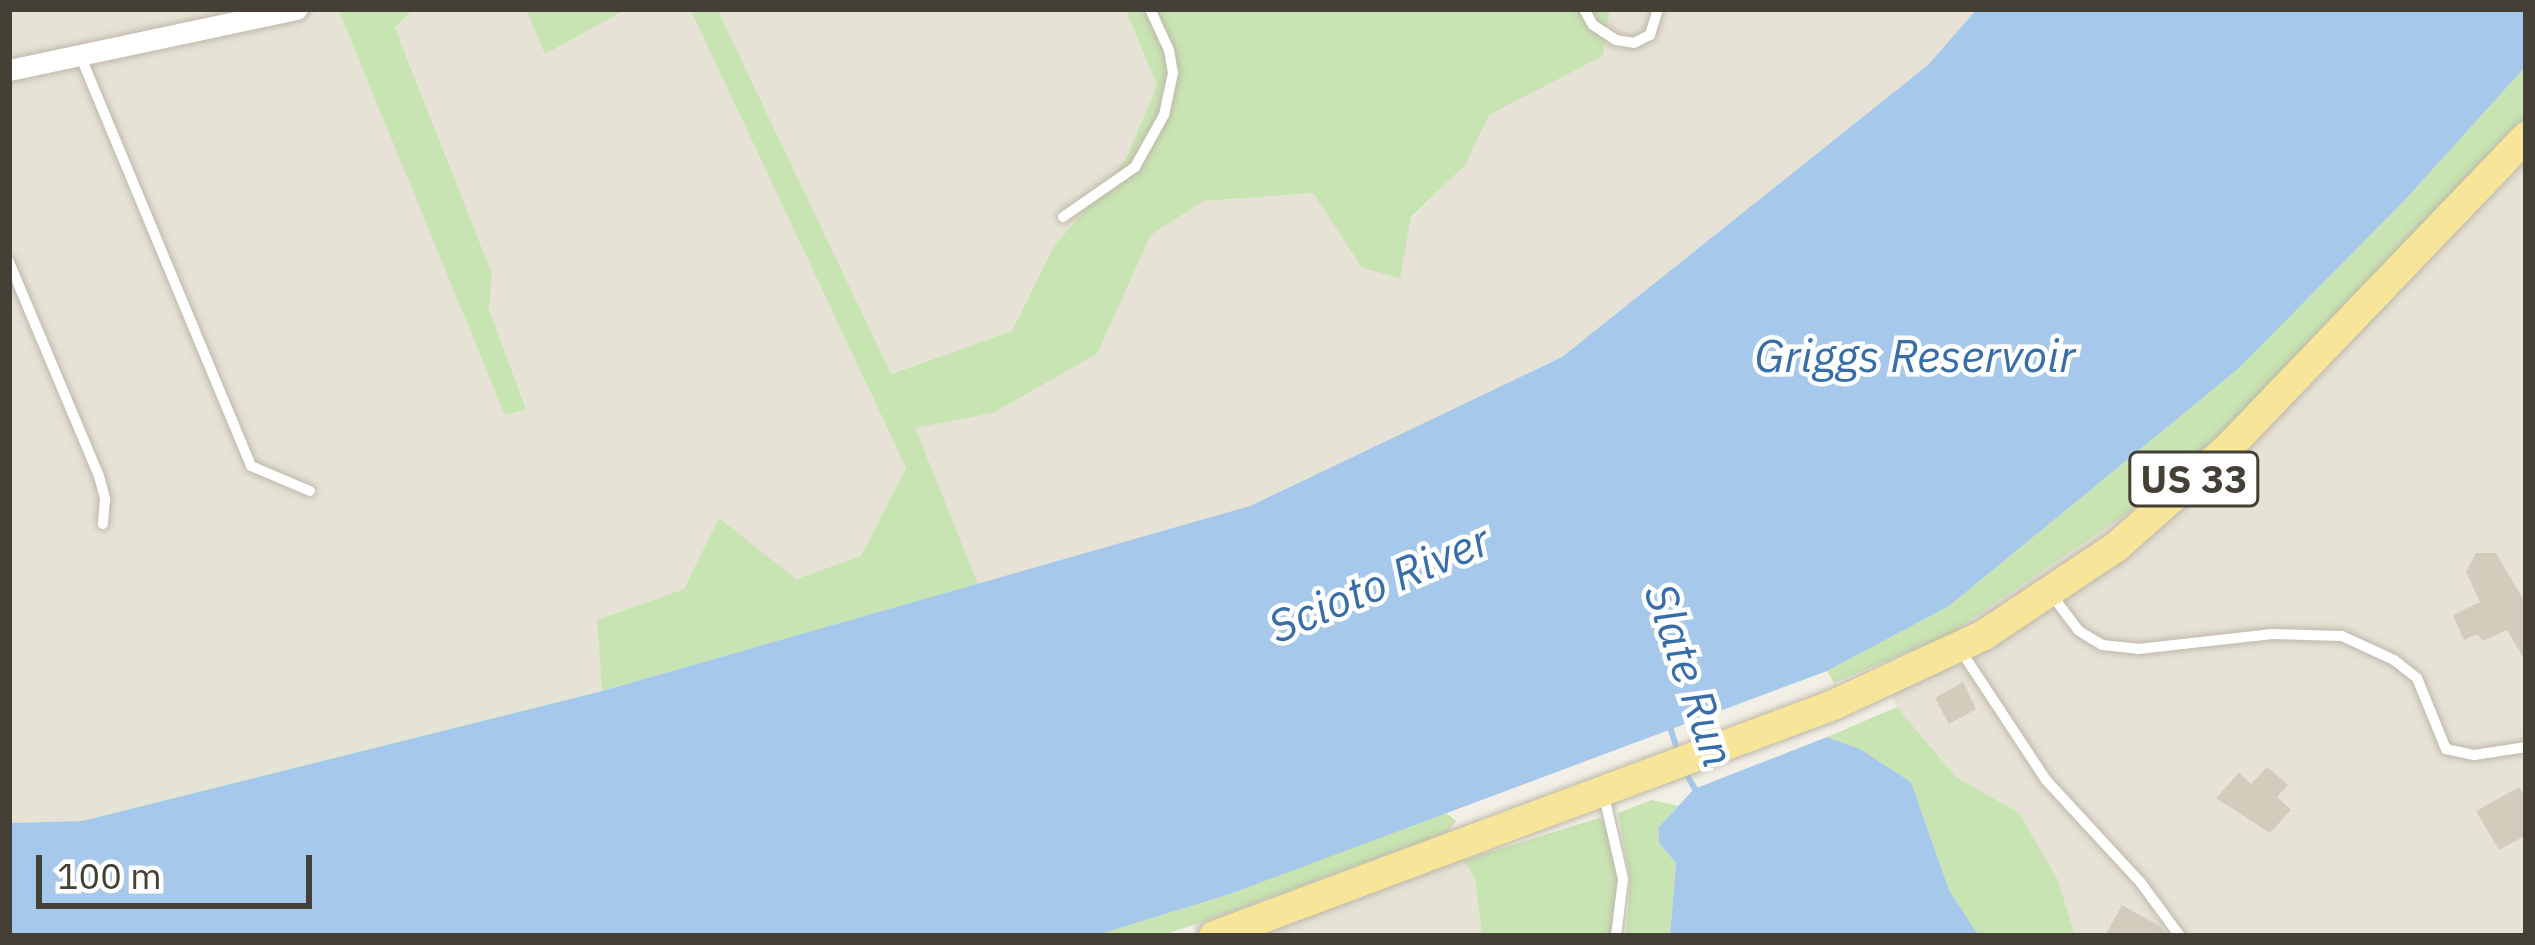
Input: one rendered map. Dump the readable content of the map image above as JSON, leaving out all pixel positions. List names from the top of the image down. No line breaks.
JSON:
{"streets":{"main road":["US 33"]},"water":["Griggs Reservoir","Scioto River","Slate Run"],"scale_bar":"100 m"}
